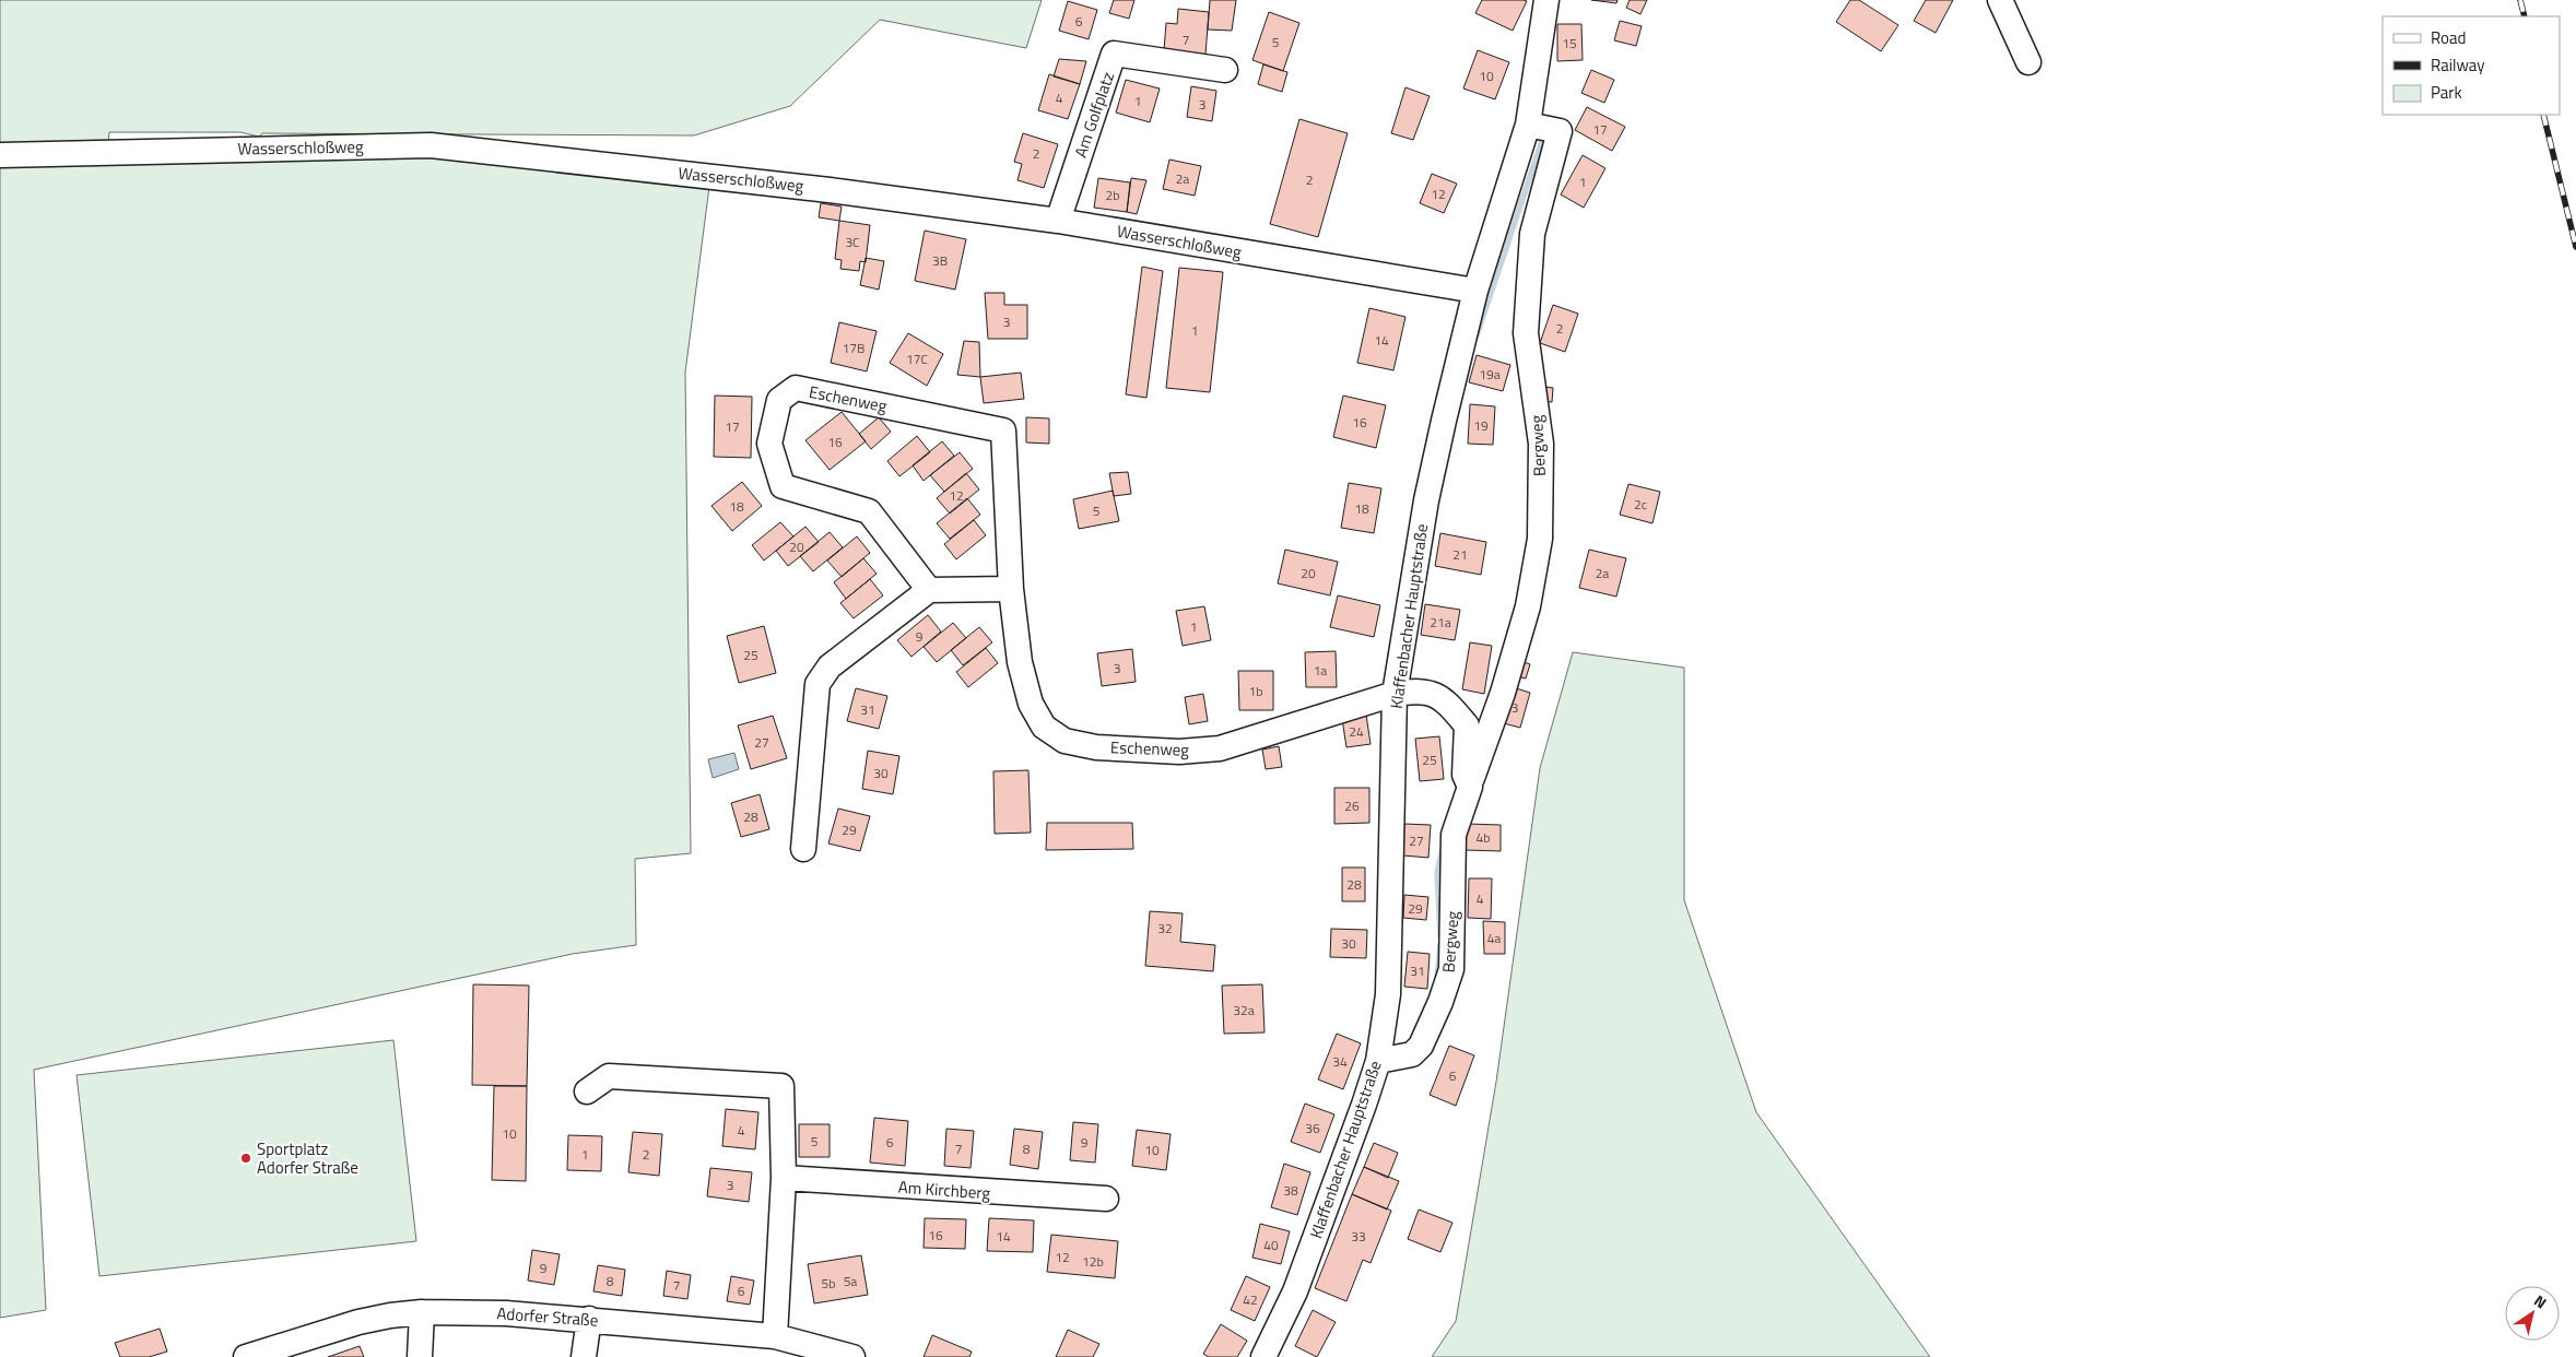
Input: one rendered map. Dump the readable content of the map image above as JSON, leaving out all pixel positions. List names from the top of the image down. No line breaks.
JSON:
{"streets":{"street":["Am Golfplatz","Wasserschloßweg","Eschenweg","Bergweg","Klaffenbacher Hauptstraße","Am Kirchberg","Adorfer Straße"]},"crossings":[["Am Golfplatz","Wasserschloßweg"],["Wasserschloßweg","Klaffenbacher Hauptstraße"],["Eschenweg","Bergweg"],["Eschenweg","Klaffenbacher Hauptstraße"],["Bergweg","Klaffenbacher Hauptstraße"]],"places":["Sportplatz Adorfer Straße"],"house_numbers":["6","7","5","15","10","4","1","3","17","2","2a","2","1","12","2b","3C","3B","3","2","1","14","17B","17C","19a","16","19","17","16","12","2c","18","18","5","20","21","20","2a","21a","1","9","25","3","1a","1b","3","31","24","27","25","30","26","28","29","4b","27","28","4","29","32","4a","30","31","32a","34","6","36","4","10","5","6","9","7","8","10","1","2","3","38","16","14","33","40","12","12b","9","8","5a","5b","7","6","42"],"legend":["Road","Railway","Park"],"north":"top right"}
